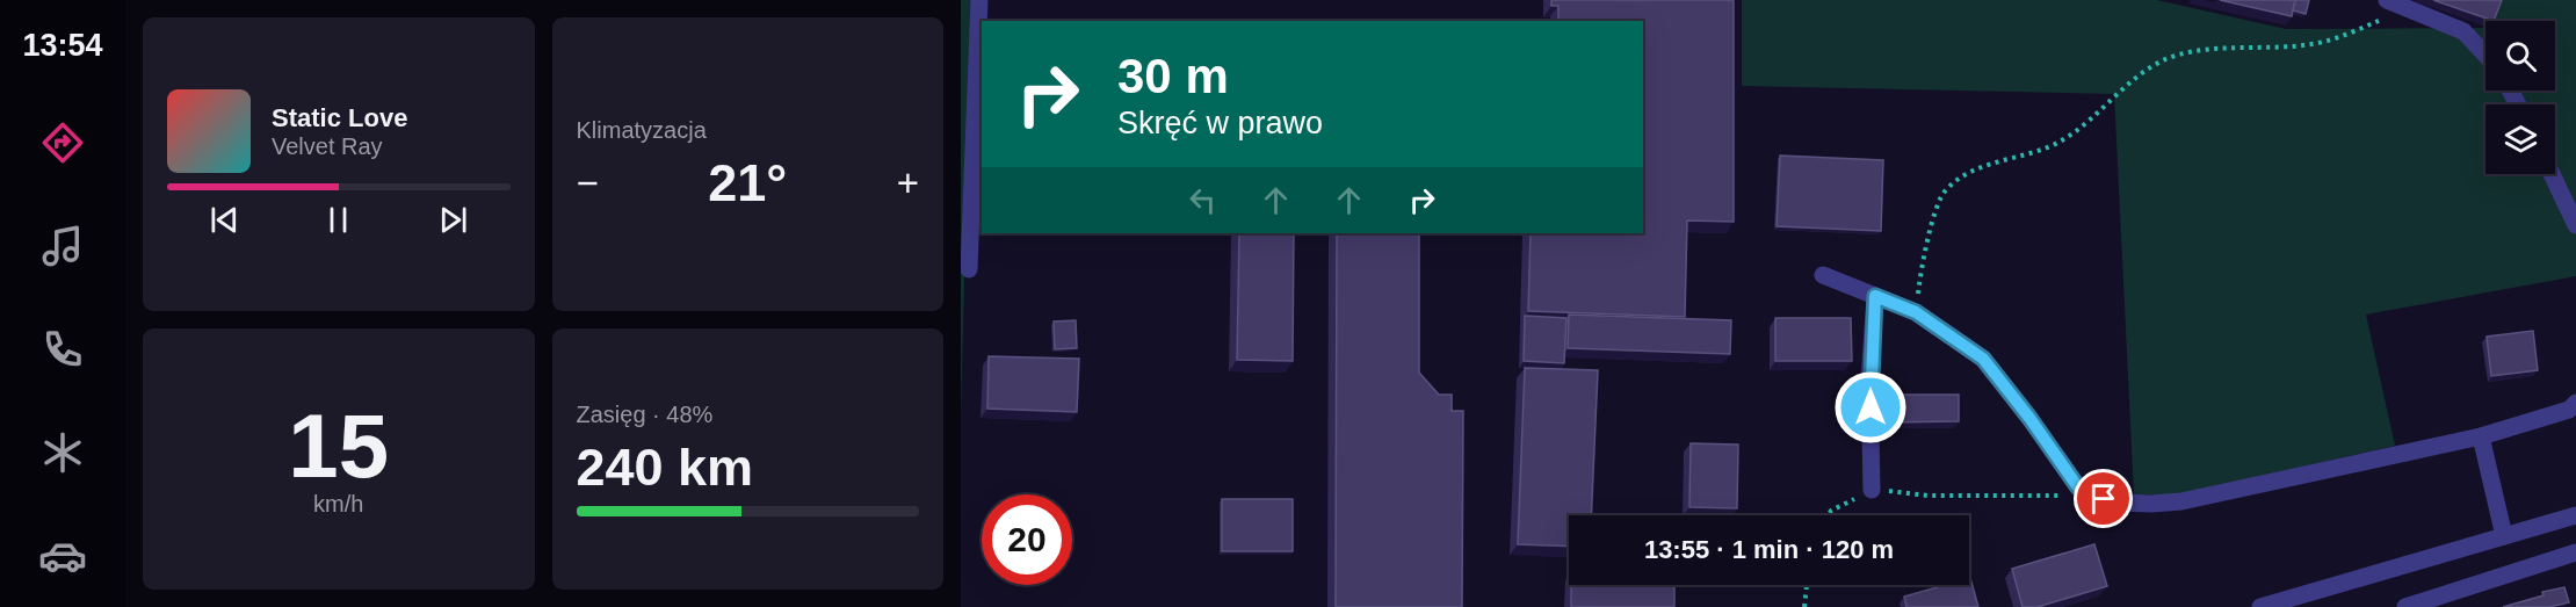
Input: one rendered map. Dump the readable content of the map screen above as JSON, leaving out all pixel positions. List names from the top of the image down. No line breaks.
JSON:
{"page":{"tabs":"13:54","tile":["Klimatyzacja",["15","km/h"],["Zasięg · 48%","240 km"]],"turn":["30 m","Skręć w prawo"],"song":["Static Love","Velvet Ray"],"heat":["−","21°","+"],"limit":"20","trip":"13:55 · 1 min · 120 m"}}
